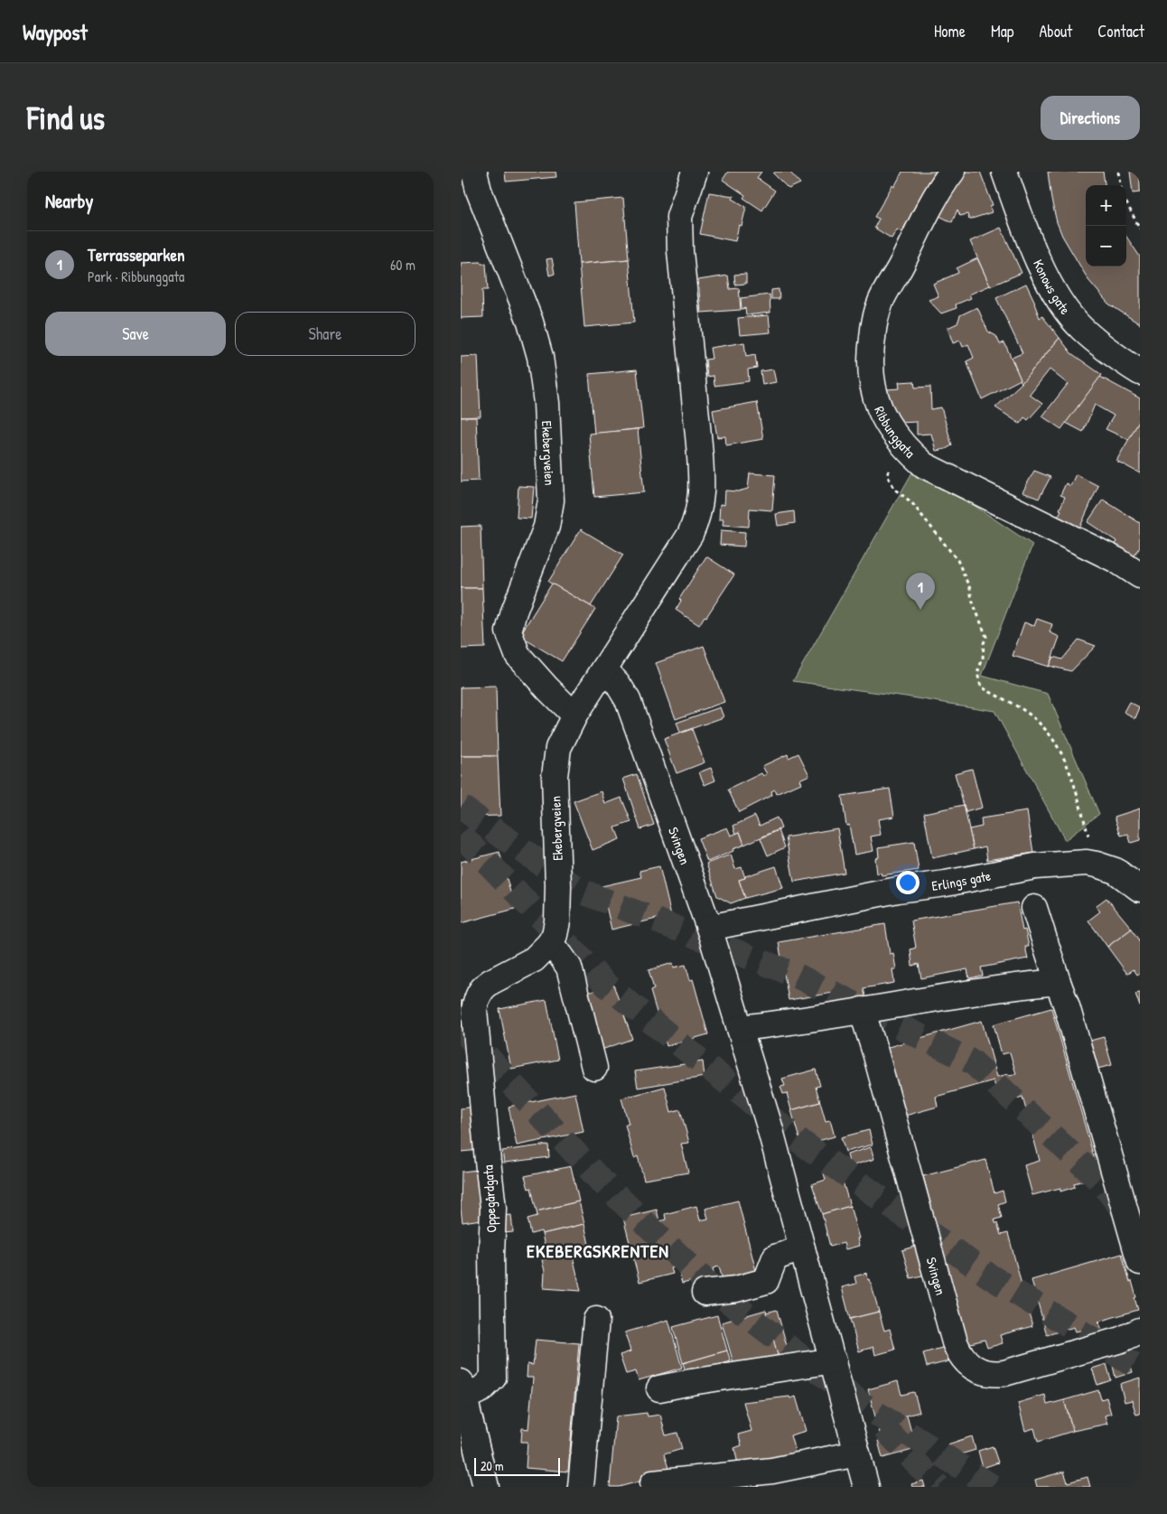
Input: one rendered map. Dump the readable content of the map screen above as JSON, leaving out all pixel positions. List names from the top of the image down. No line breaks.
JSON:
{"streets":{"street":["Konows gate","Ribbunggata","Ekebergveien","Svingen","Erlings gate","Oppegårdgata"]},"crossings":[["Ekebergveien","Svingen"],["Ekebergveien","Oppegårdgata"],["Svingen","Erlings gate"]],"districts":["EKEBERGSKRENTEN"],"scale_bar":"20 m","page":{"header":"Waypost","nav":["Home","Map","About","Contact"],"buttons":["Directions",["Save","Share"]],"title":"Find us","heading":"Nearby","map_buttons":["+","−"],"list":[{"mark":"1","name":"Terrasseparken","note":"Park · Ribbunggata","value":"60 m"}],"pins":"1","scale":"20 m"}}
